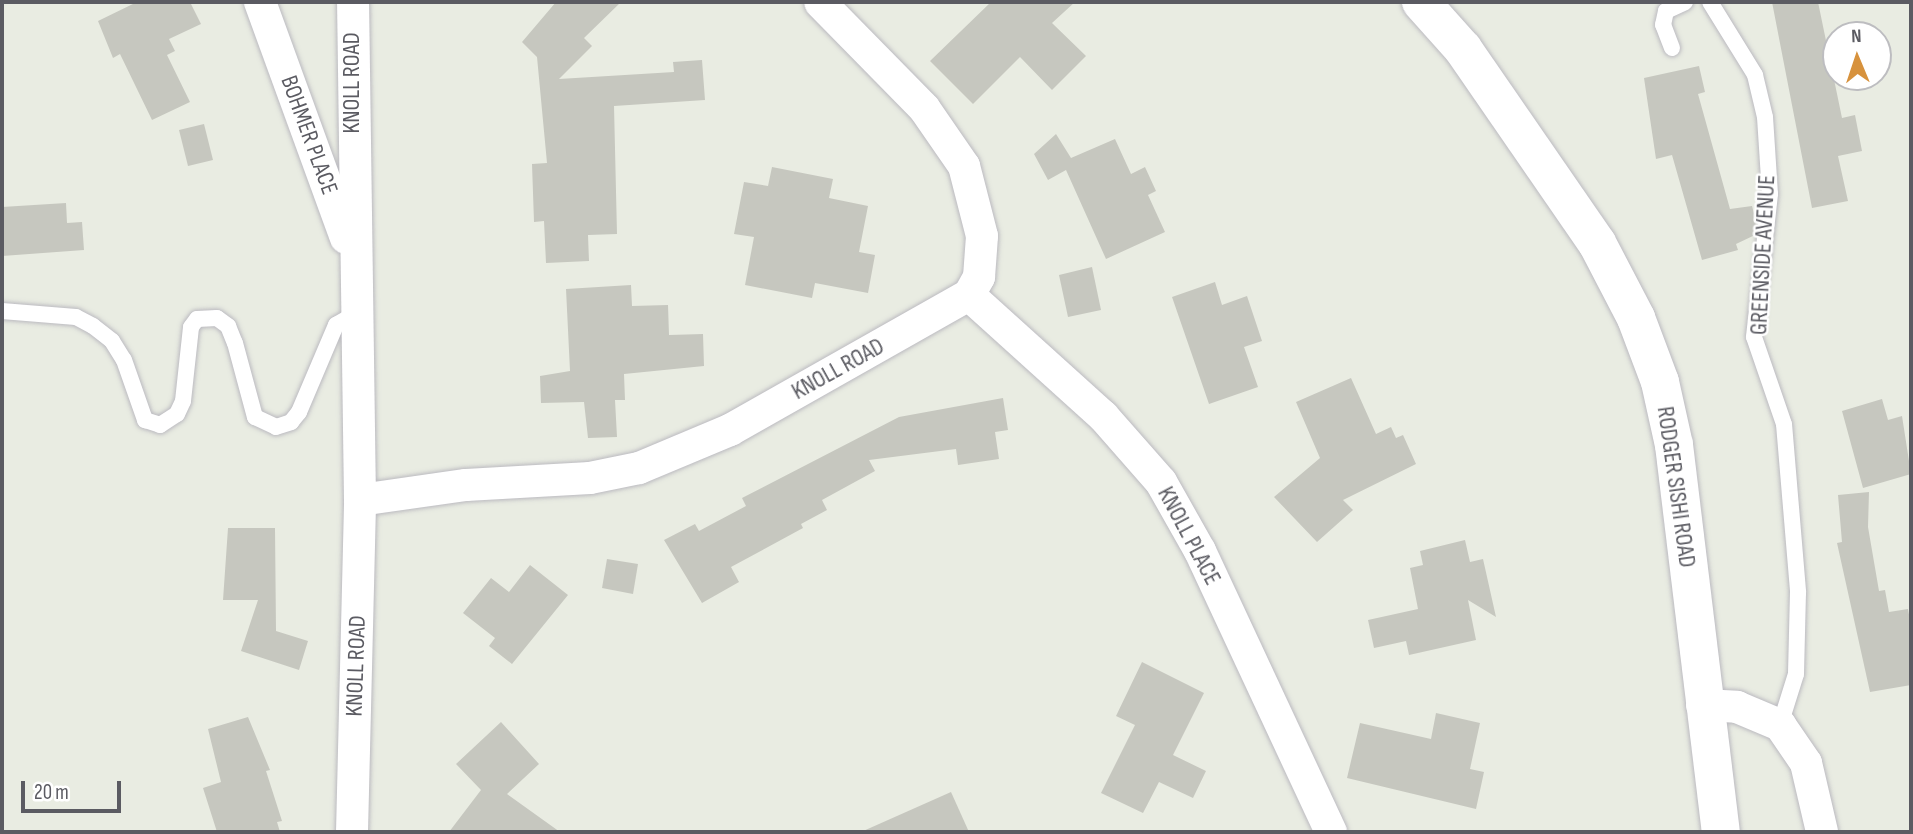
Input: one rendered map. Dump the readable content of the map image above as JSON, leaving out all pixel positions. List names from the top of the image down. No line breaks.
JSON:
{"streets":{"main road":["RODGER SISHI ROAD"],"street":["KNOLL ROAD","BOHMER PLACE","KNOLL PLACE"],"lane":["GREENSIDE AVENUE"]},"crossings":[["KNOLL ROAD","BOHMER PLACE"],["KNOLL ROAD","KNOLL PLACE"]],"scale_bar":"20 m","north":"top"}
